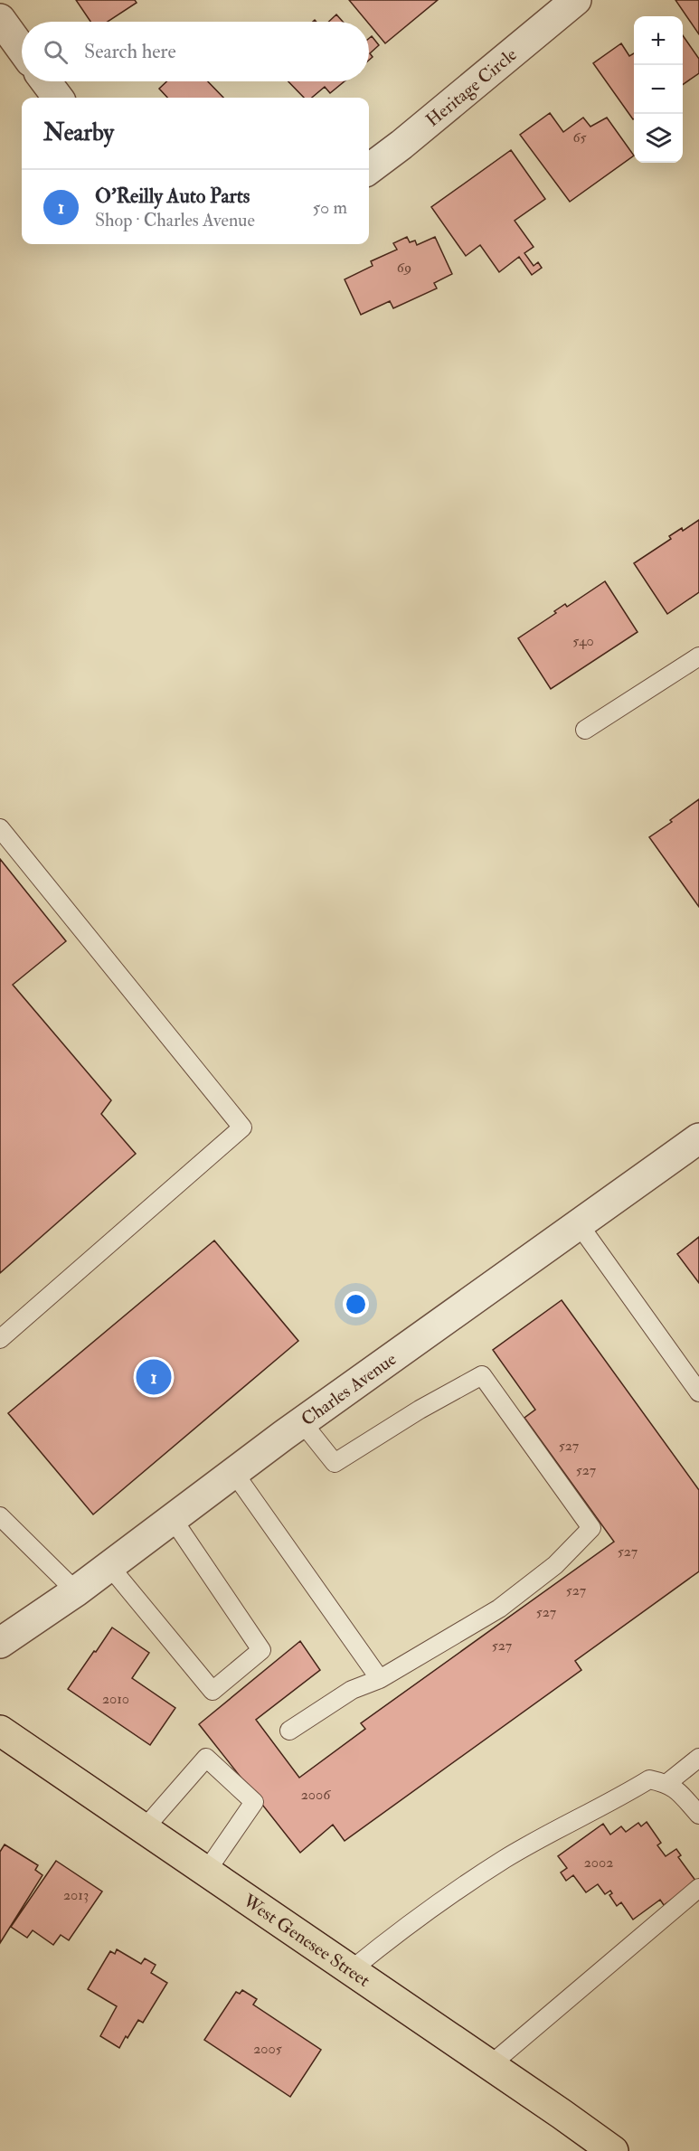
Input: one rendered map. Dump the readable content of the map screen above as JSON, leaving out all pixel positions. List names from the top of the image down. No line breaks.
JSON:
{"streets":{"main road":["West Genesee Street"],"street":["Heritage Circle","Charles Avenue"]},"house_numbers":["65","69","540","527","527","527","527","527","527","2010","2006","2002","2013","2005"],"page":{"map_buttons":["+","−"],"search":"Search here","heading":"Nearby","list":[{"mark":"1","name":"O'Reilly Auto Parts","note":"Shop · Charles Avenue","value":"50 m"}],"pins":"1"}}
